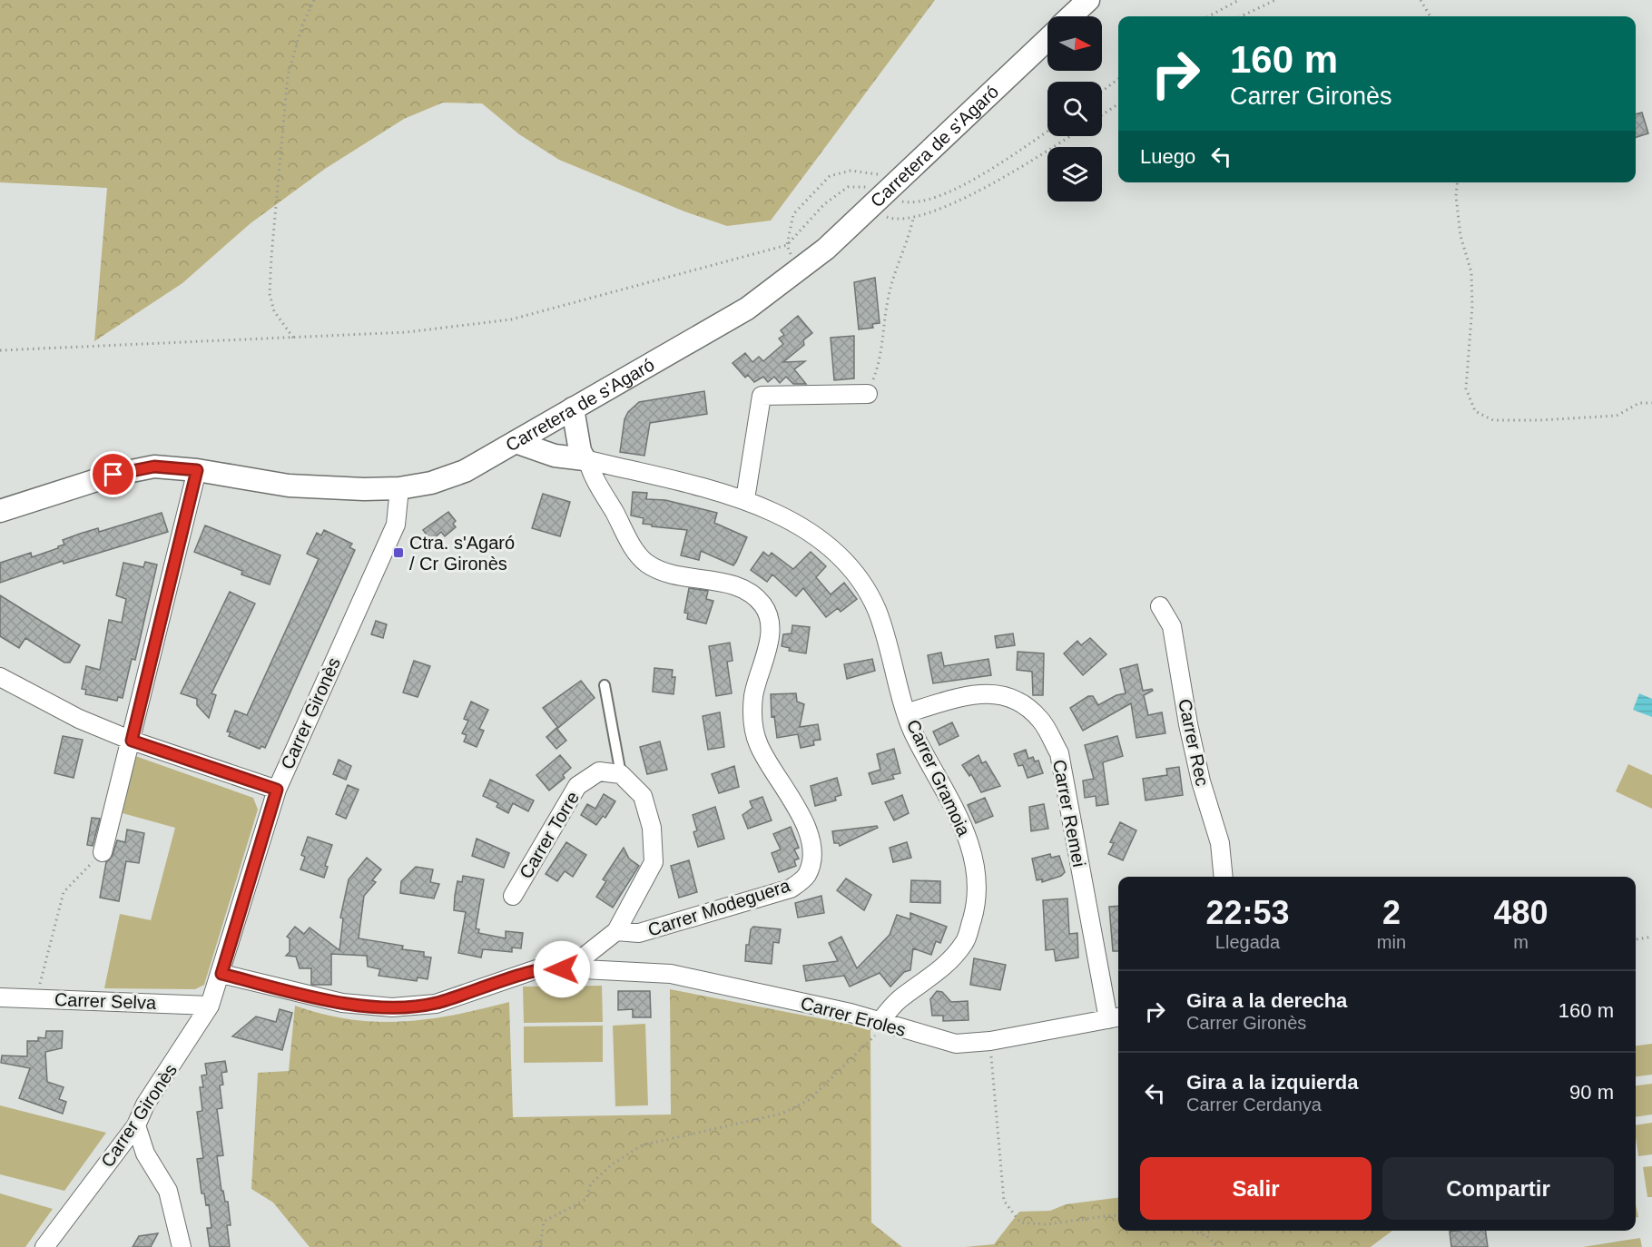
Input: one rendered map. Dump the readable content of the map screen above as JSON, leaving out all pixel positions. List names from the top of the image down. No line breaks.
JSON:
{"streets":{"street":["Carretera de s'Agaró","Carrer Gironès","Carrer Rec","Carrer Gramoia","Carrer Remei","Carrer Torre","Carrer Modeguera","Carrer Selva","Carrer Eroles"]},"crossings":[["Carretera de s'Agaró","Carrer Gironès"],["Carrer Gironès","Carrer Selva"],["Carrer Gironès","Carrer Eroles"],["Carrer Gramoia","Carrer Remei"],["Carrer Gramoia","Carrer Modeguera"],["Carrer Gramoia","Carrer Eroles"],["Carrer Remei","Carrer Eroles"]],"places":{"transit":["Ctra. s'Agaró / Cr Gironès"]},"north":"right","page":{"turn":["160 m","Carrer Gironès"],"then":"Luego","eta":["22:53","Llegada","2","min","480","m"],"list":[{"name":"Gira a la derecha","note":"Carrer Gironès","value":"160 m"},{"name":"Gira a la izquierda","note":"Carrer Cerdanya","value":"90 m"}],"buttons":["Salir","Compartir"]}}
